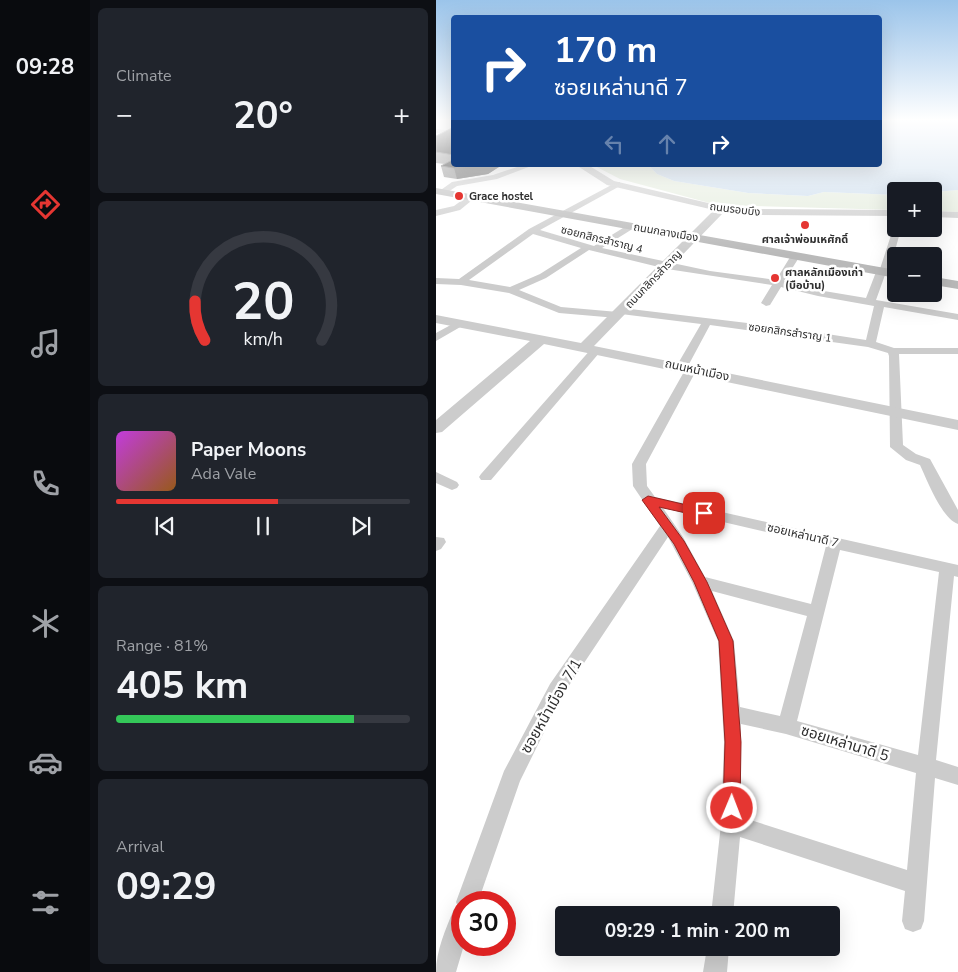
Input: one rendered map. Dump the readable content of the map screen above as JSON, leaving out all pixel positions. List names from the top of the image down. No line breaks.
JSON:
{"streets":{"main road":["ถนนกลางเมือง"],"street":["ถนนรอบบึง","ซอยกสิกรสำราญ 4","ถนนกสิกรสำราญ","ซอยกสิกรสำราญ 1","ถนนหน้าเมือง","ซอยเหล่านาดี 7","ซอยหน้าเมือง 7/1","ซอยเหล่านาดี 5"]},"crossings":[["ถนนรอบบึง","ถนนกสิกรสำราญ"],["ถนนกลางเมือง","ถนนกสิกรสำราญ"],["ซอยกสิกรสำราญ 4","ถนนกสิกรสำราญ"],["ถนนกสิกรสำราญ","ซอยกสิกรสำราญ 1"],["ถนนกสิกรสำราญ","ถนนหน้าเมือง"]],"places":["Grace hostel","ศาลเจ้าพ่อมเหศักดิ์","ศาลหลักเมืองเก่า (บือบ้าน)"],"page":{"tabs":"09:28","tile":["Climate",["Range · 81%","405 km"],["Arrival","09:29"]],"turn":["170 m","ซอยเหล่านาดี 7"],"heat":["−","20°","+"],"map_buttons":["+","−"],"song":["Paper Moons","Ada Vale"],"limit":"30","trip":"09:29 · 1 min · 200 m","gauge":["20","km/h"]}}
